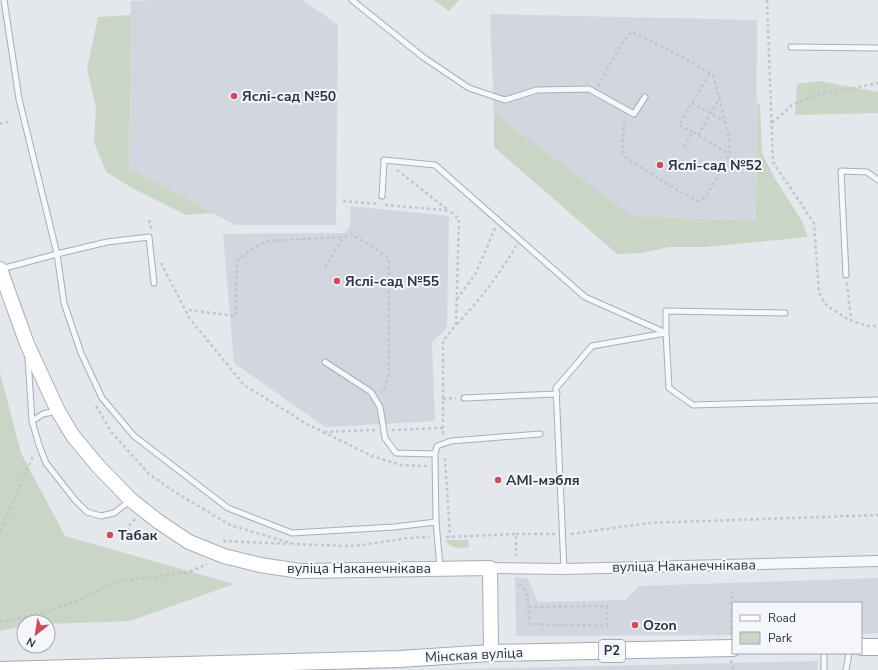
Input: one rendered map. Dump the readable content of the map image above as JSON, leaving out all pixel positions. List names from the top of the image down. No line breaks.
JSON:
{"streets":{"main road":["вуліца Наканечнікава","Р2","Мінская вуліца"]},"places":["Яслі-сад №50","Яслі-сад №52","Яслі-сад №55","AMI-мэбля","Табак","Ozon"],"legend":["Road","Park"],"north":"bottom left"}
